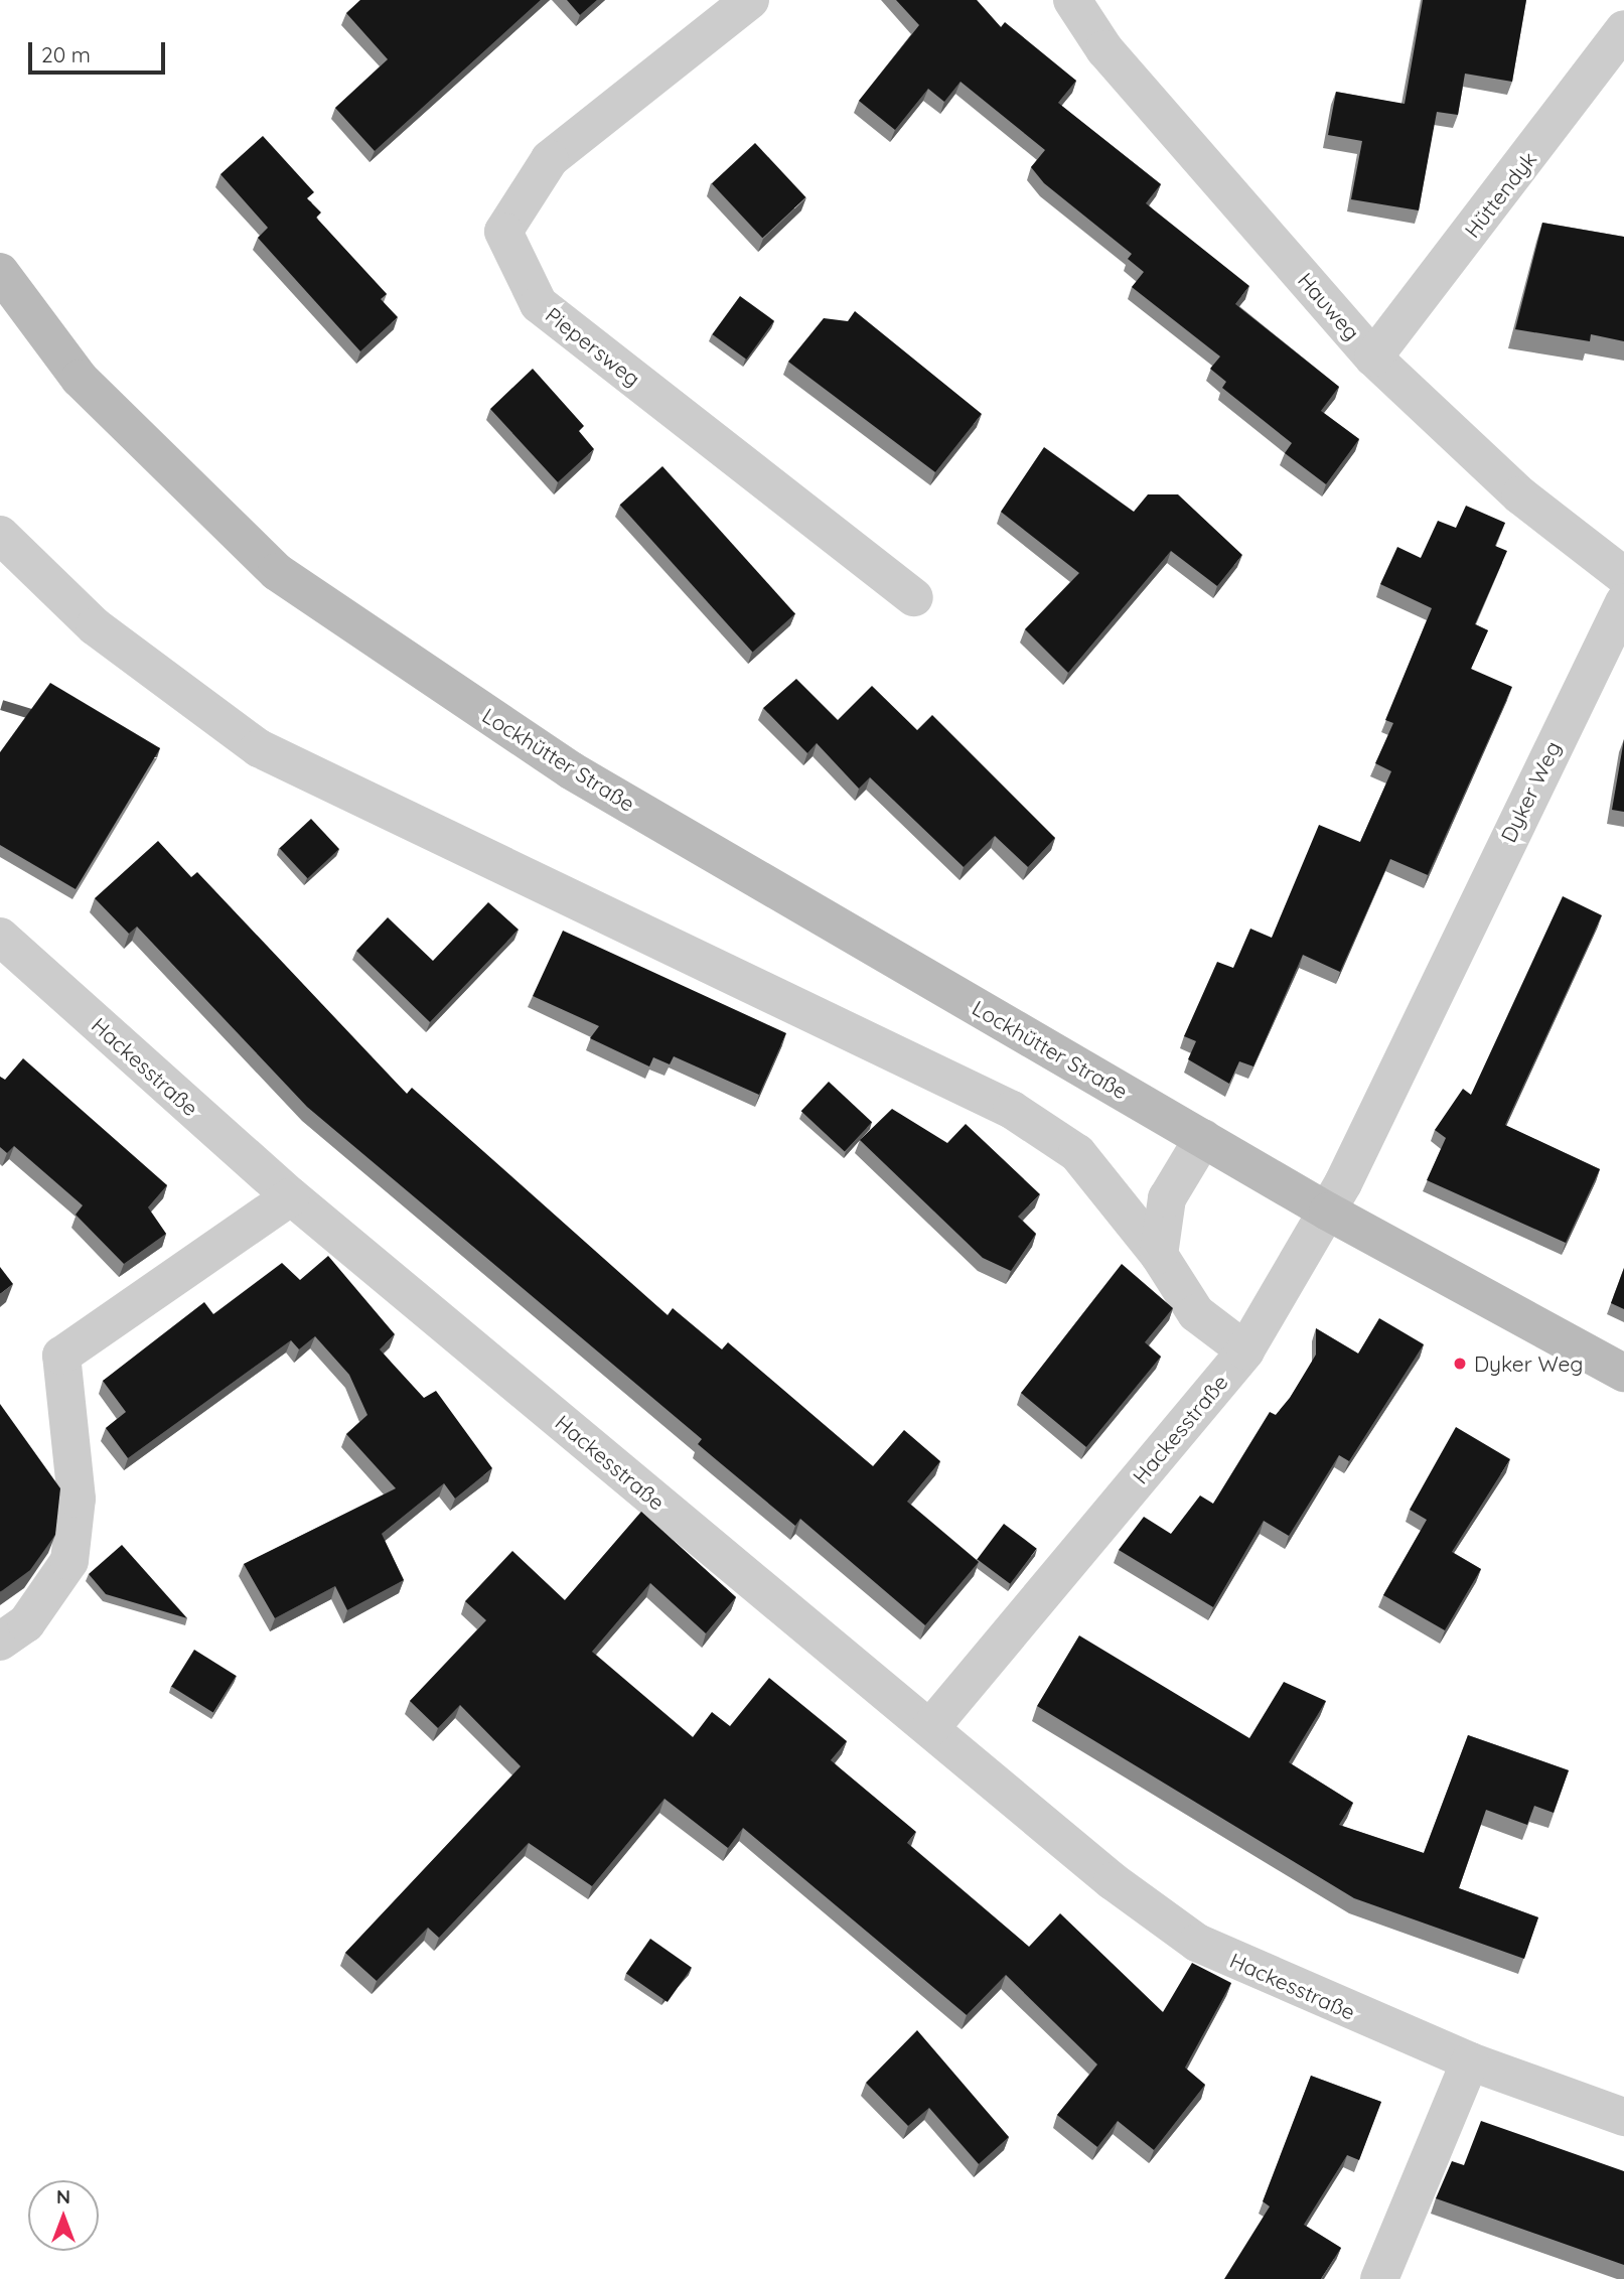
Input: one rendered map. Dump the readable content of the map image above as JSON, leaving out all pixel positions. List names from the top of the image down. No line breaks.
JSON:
{"streets":{"street":["Hüttendyk","Hauweg","Piepersweg","Lockhütter Straße","Dyker Weg","Hackesstraße"]},"crossings":[["Hüttendyk","Hauweg"],["Lockhütter Straße","Dyker Weg"],["Lockhütter Straße","Hackesstraße"],["Dyker Weg","Hackesstraße"]],"places":["Dyker Weg"],"scale_bar":"20 m","north":"top"}
